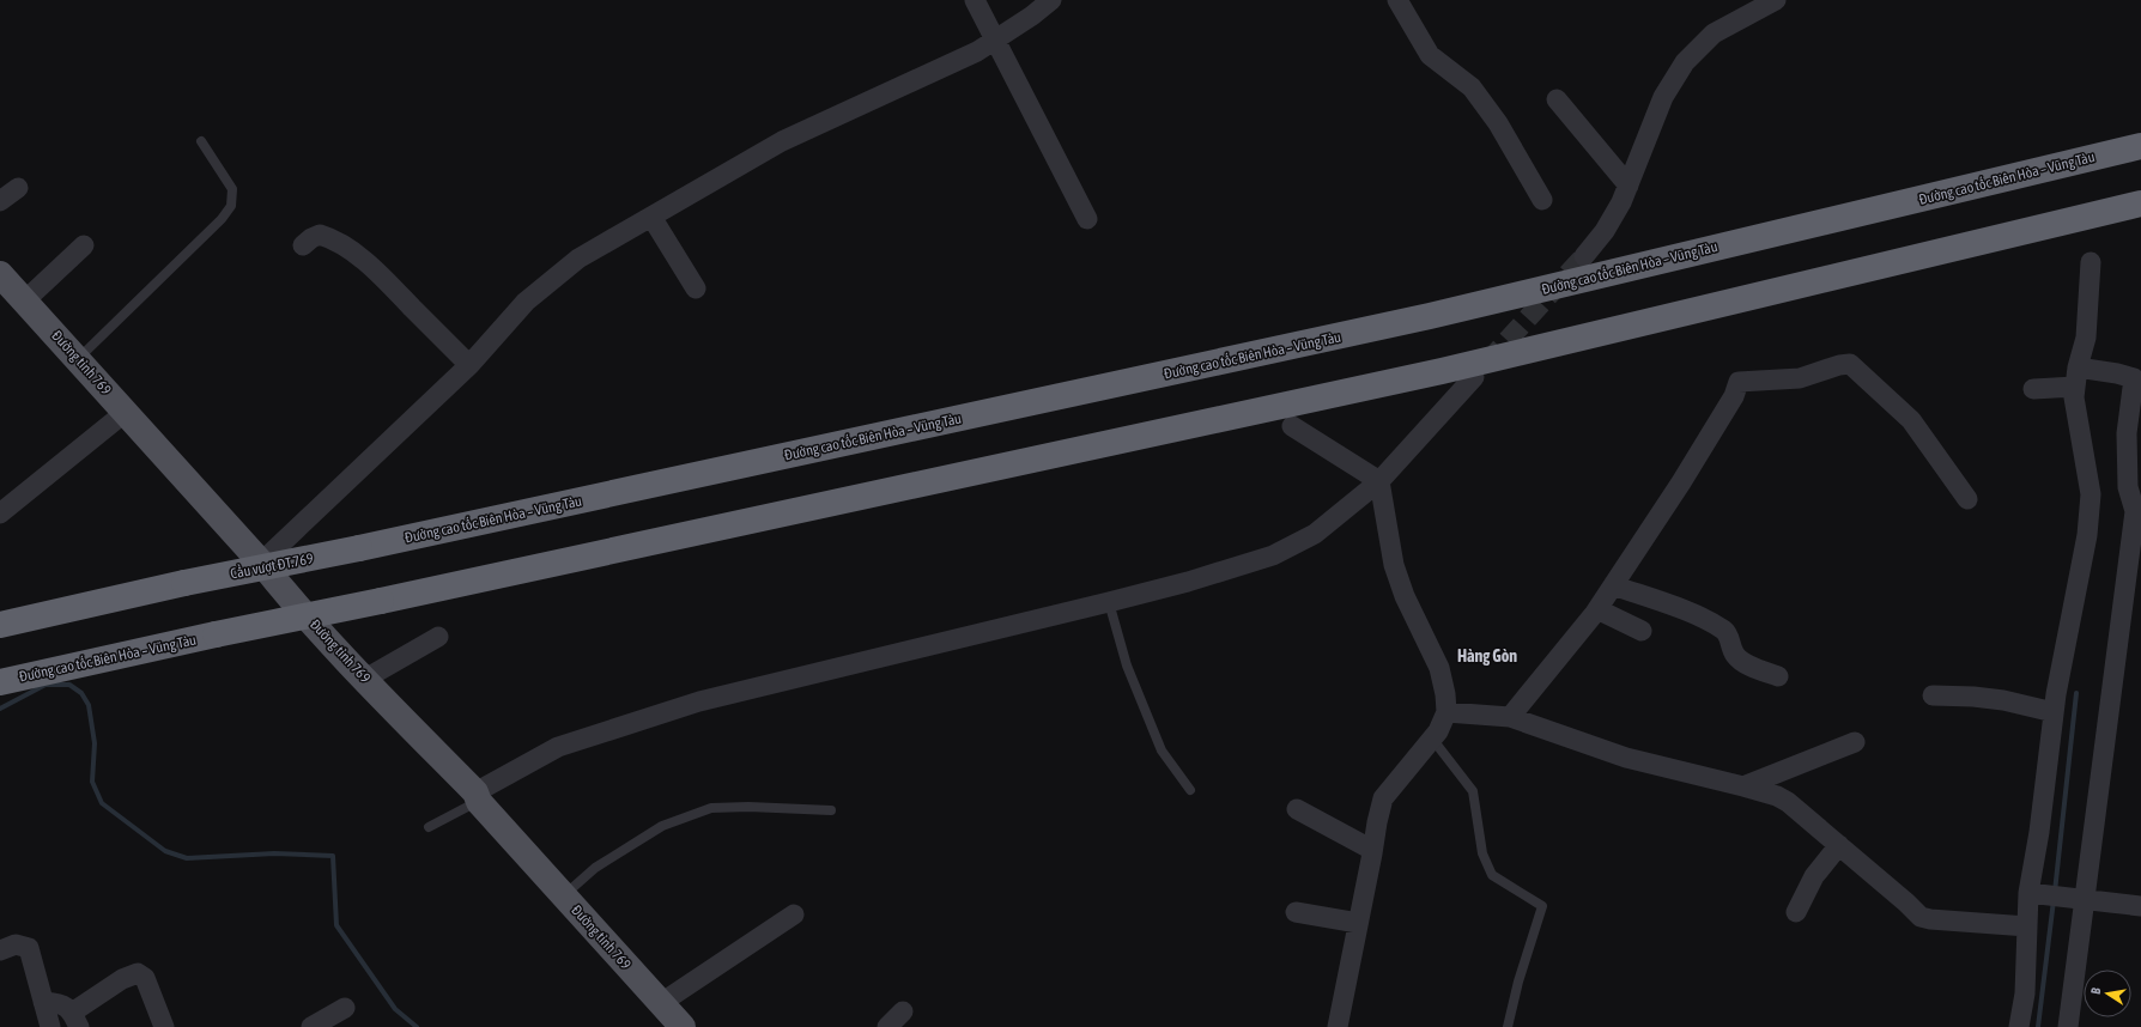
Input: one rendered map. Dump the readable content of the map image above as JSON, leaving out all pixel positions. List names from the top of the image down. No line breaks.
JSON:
{"streets":{"highway":["Đường cao tốc Biên Hòa – Vũng Tàu","Cầu vượt ĐT.769"],"main road":["Đường tỉnh 769"]},"crossings":[["Đường cao tốc Biên Hòa – Vũng Tàu","Cầu vượt ĐT.769"]],"districts":["Hàng Gòn"],"north":"left"}
